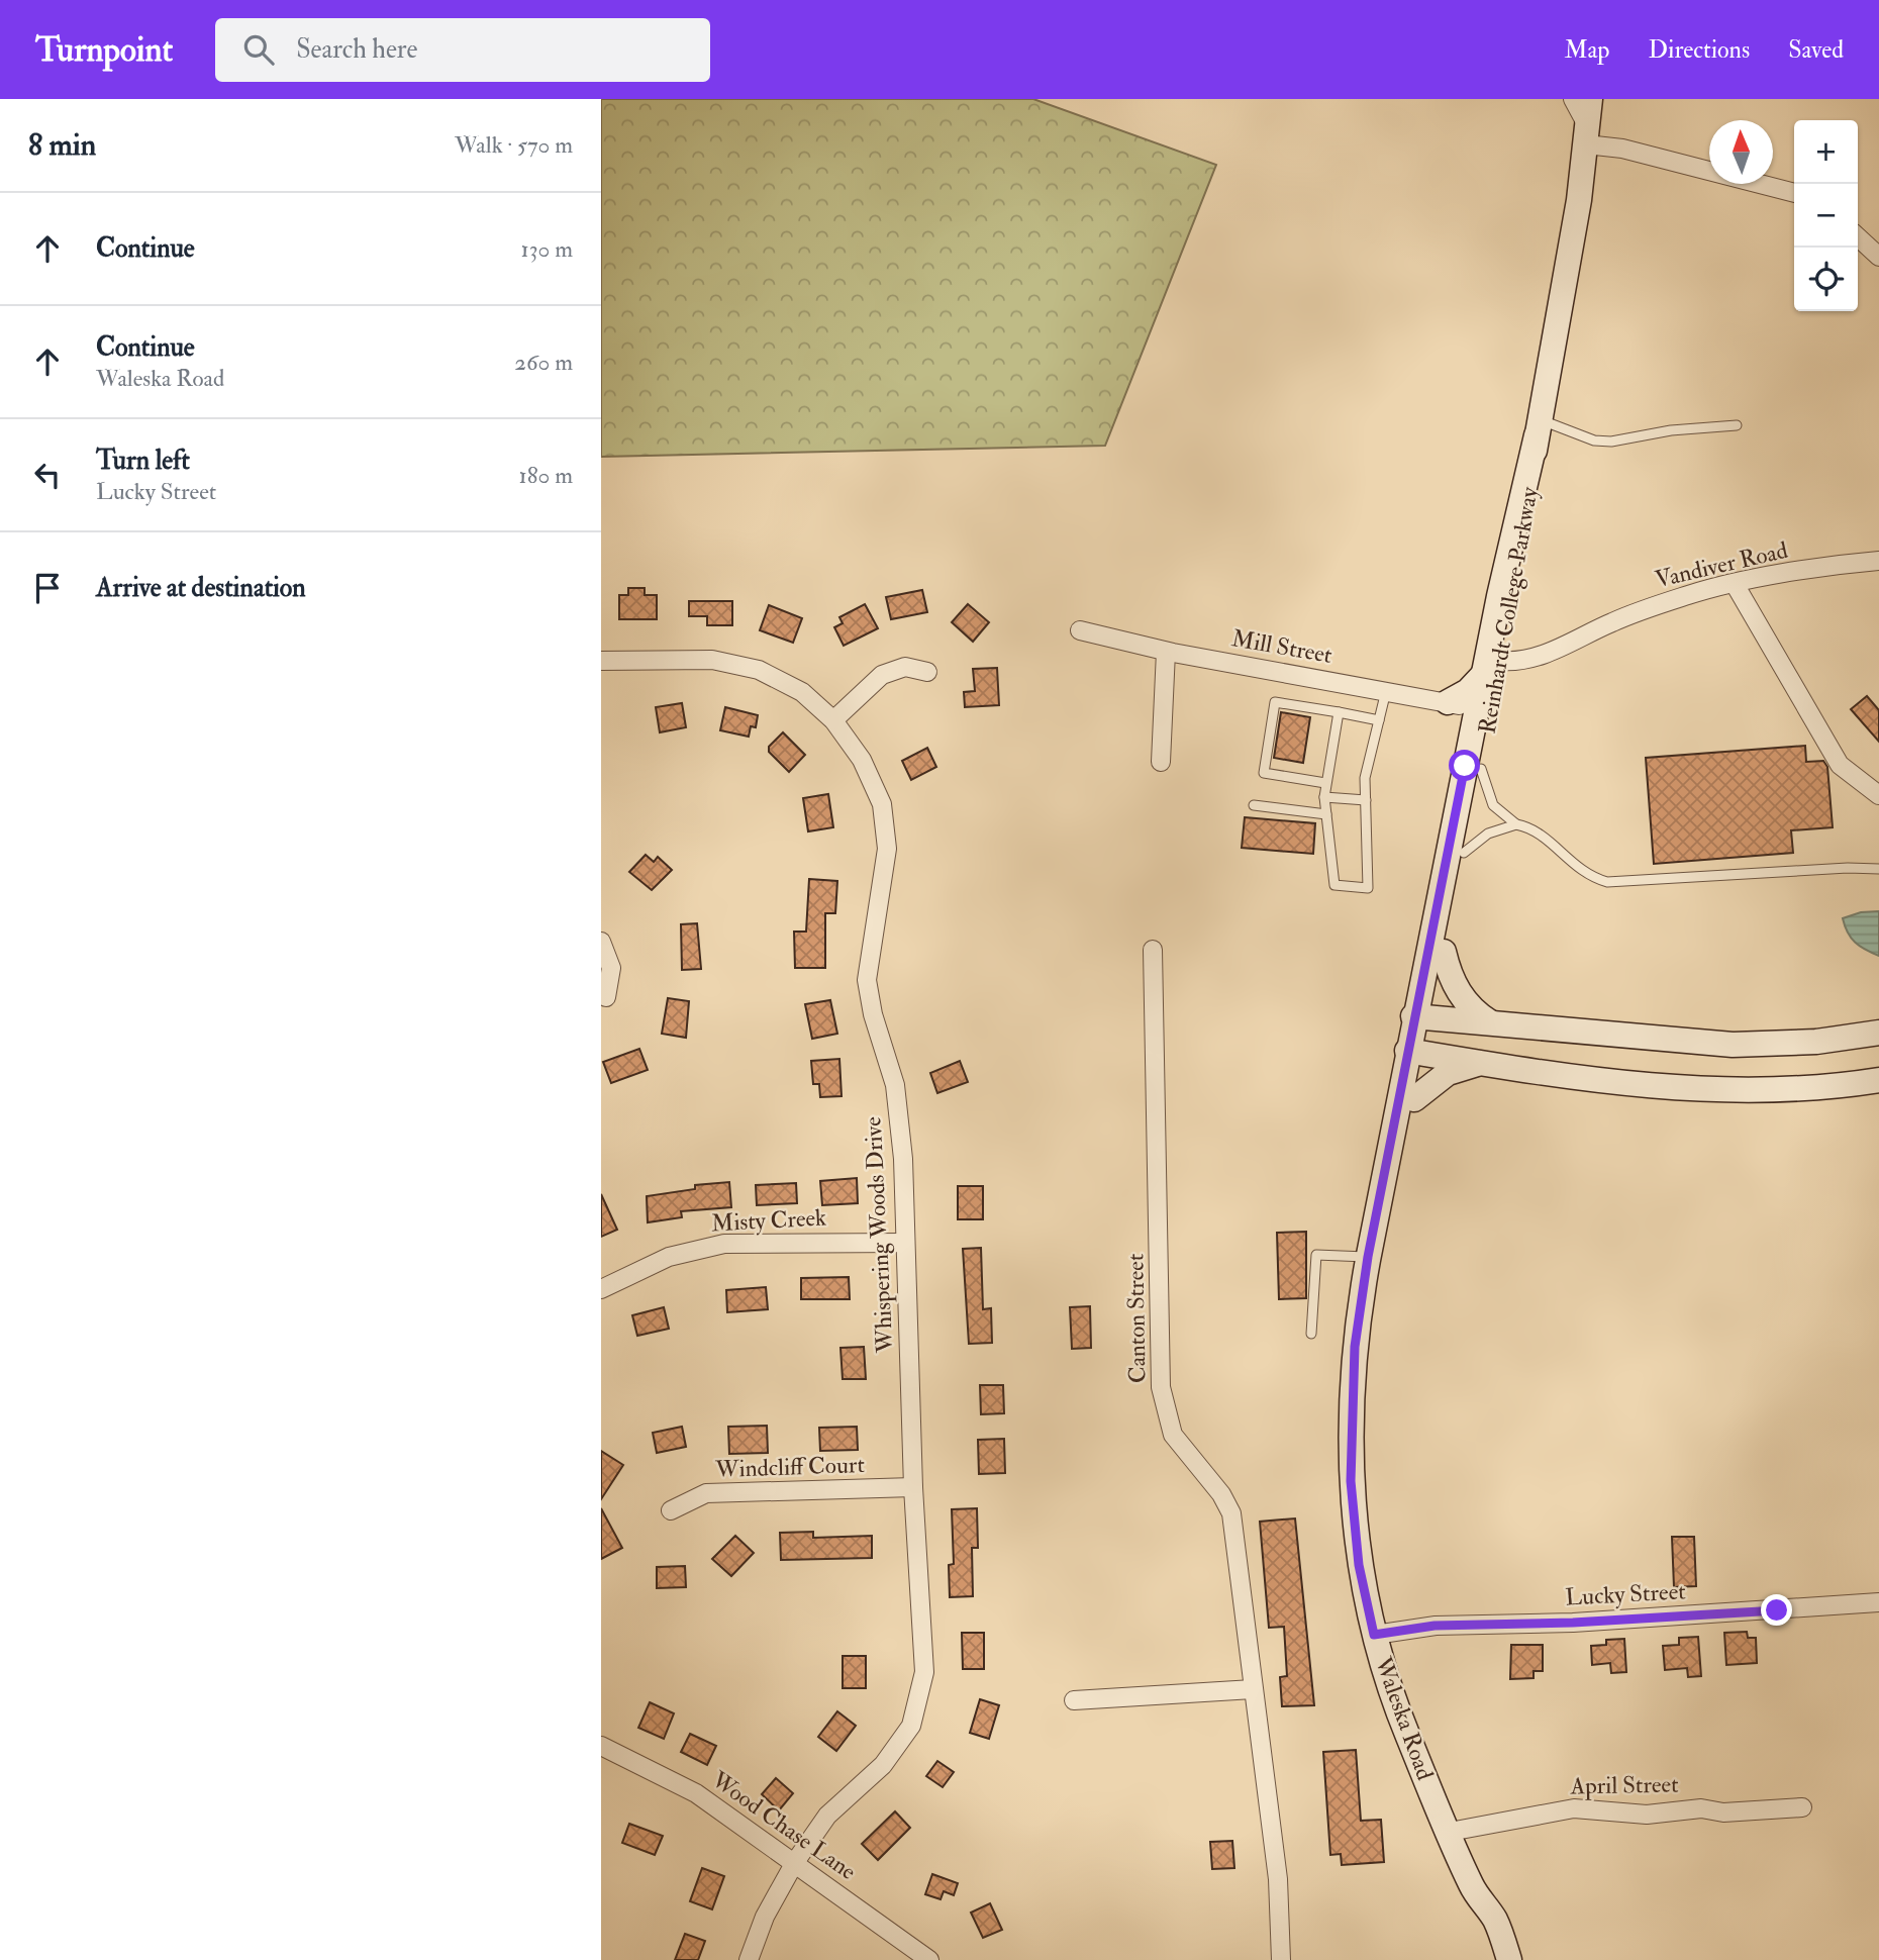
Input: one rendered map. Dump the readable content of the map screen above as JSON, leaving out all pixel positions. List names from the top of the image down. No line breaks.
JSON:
{"streets":{"main road":["Reinhardt College Parkway","Waleska Road"],"street":["Vandiver Road","Mill Street","Misty Creek","Whispering Woods Drive","Canton Street","Windcliff Court","Lucky Street","April Street","Wood Chase Lane"]},"crossings":[["Vandiver Road","Reinhardt College Parkway"],["Reinhardt College Parkway","Mill Street"],["Misty Creek","Whispering Woods Drive"],["Whispering Woods Drive","Windcliff Court"],["Whispering Woods Drive","Wood Chase Lane"],["Lucky Street","Waleska Road"],["Waleska Road","April Street"]],"north":"top","page":{"header":"Turnpoint","search":"Search here","nav":["Map","Directions","Saved"],"heading":["8 min","Walk · 570 m"],"map_buttons":["+","−"],"list":[["Continue","130 m"],["Continue","Waleska Road","260 m"],["Turn left","Lucky Street","180 m"],"Arrive at destination"]}}
